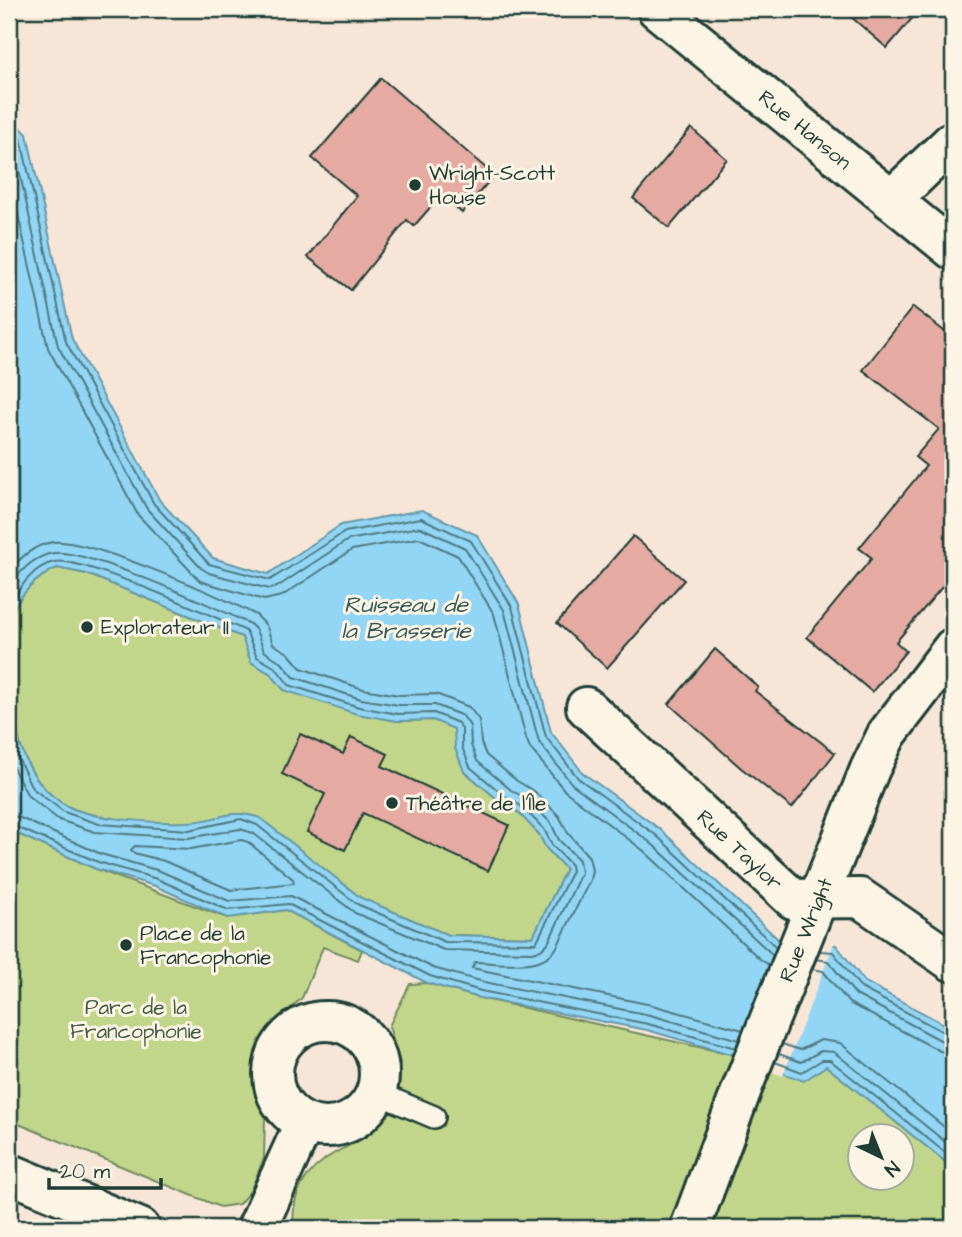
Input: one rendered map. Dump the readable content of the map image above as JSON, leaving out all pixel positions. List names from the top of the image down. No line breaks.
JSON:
{"streets":{"street":["Rue Hanson","Rue Taylor","Rue Wright"]},"crossings":[["Rue Taylor","Rue Wright"]],"water":["Ruisseau de la Brasserie"],"parks":["Parc de la Francophonie"],"places":["Wright-Scott House","Explorateur II","Théâtre de l'Île","Place de la Francophonie"],"scale_bar":"20 m","north":"bottom right"}
